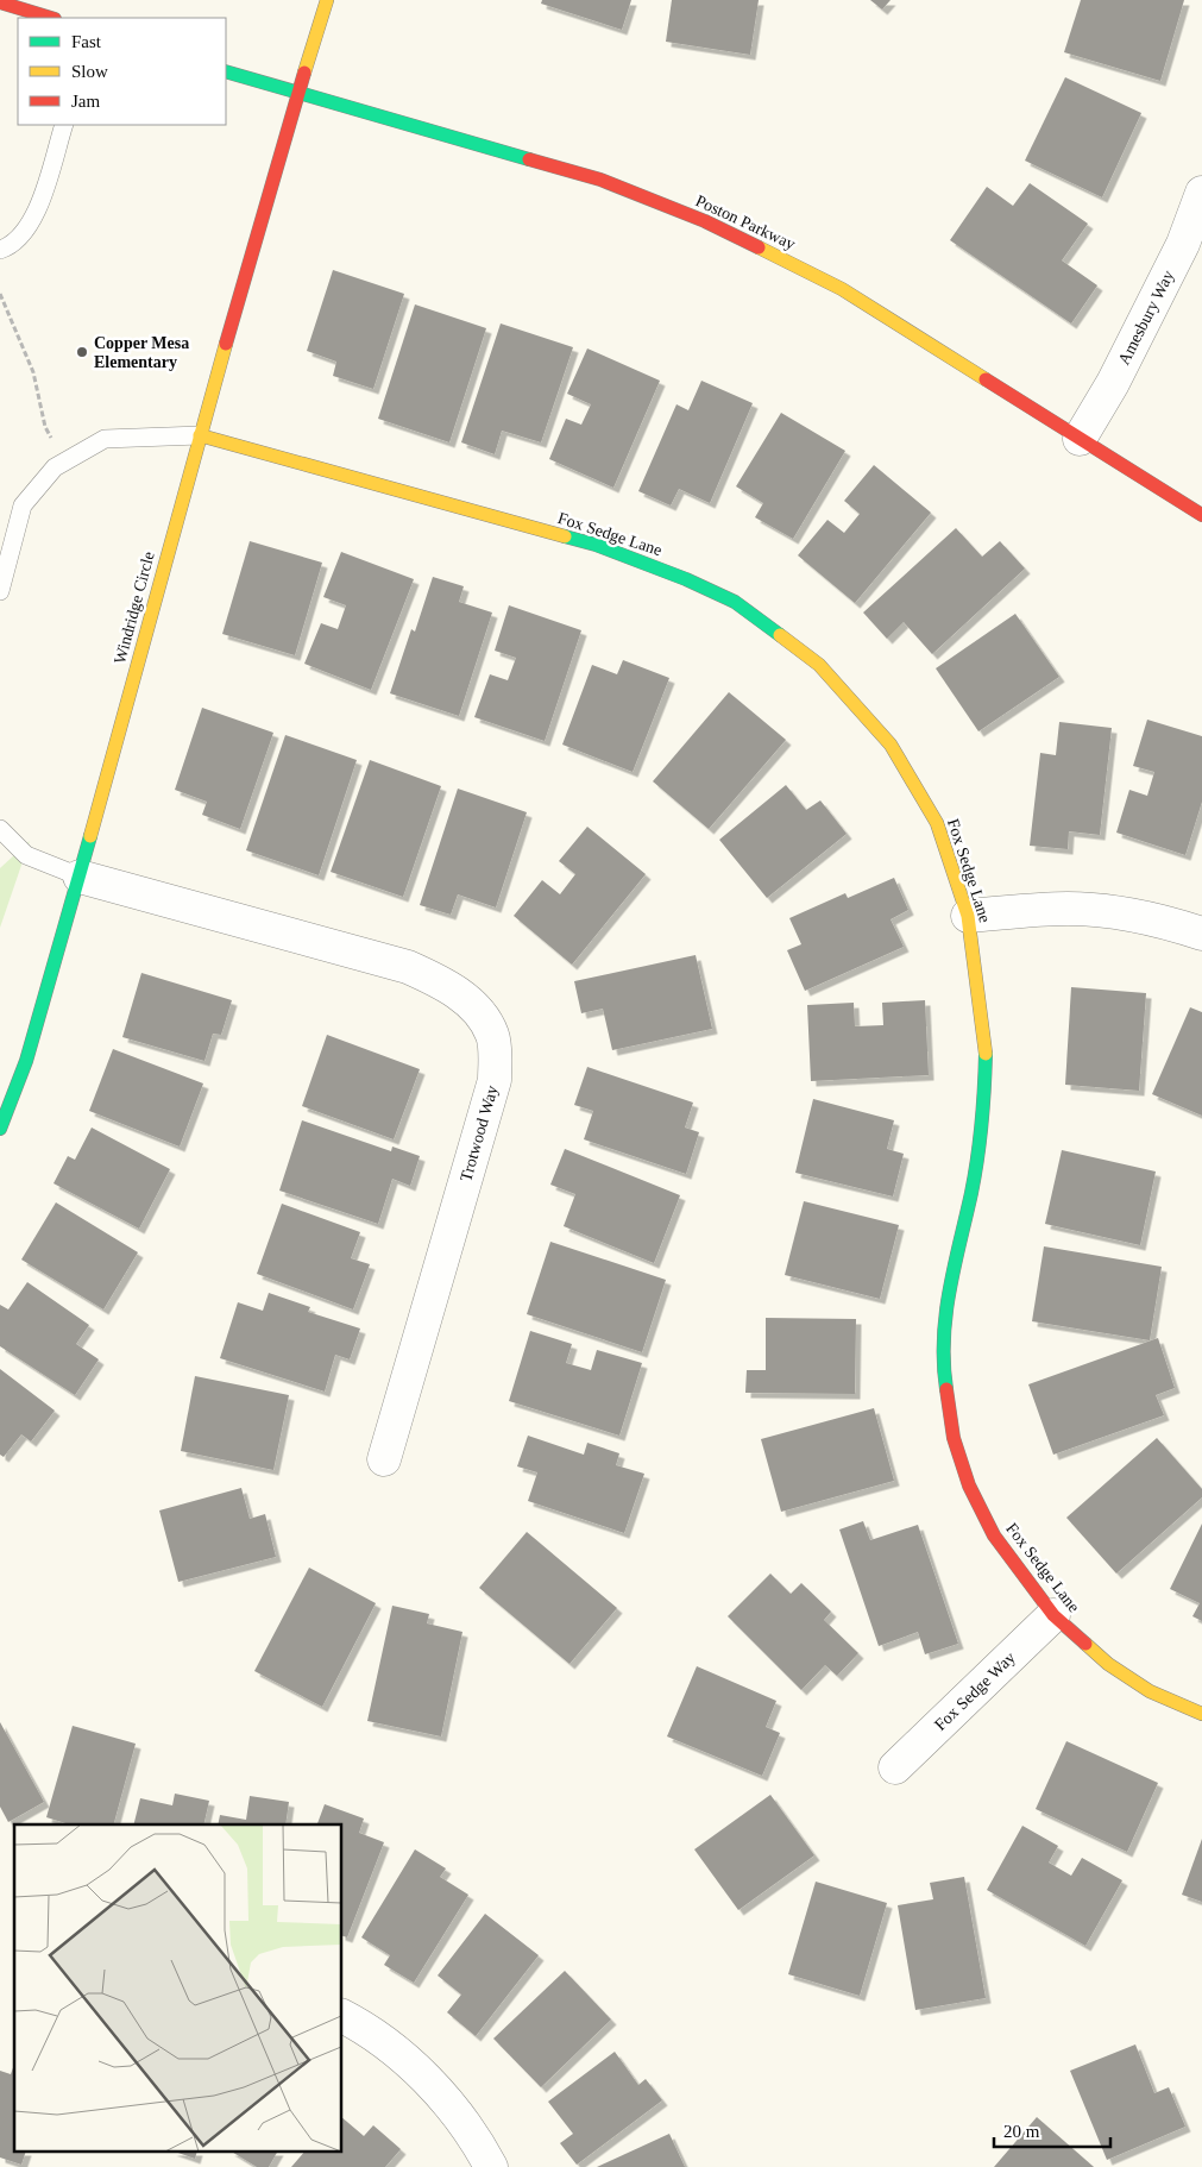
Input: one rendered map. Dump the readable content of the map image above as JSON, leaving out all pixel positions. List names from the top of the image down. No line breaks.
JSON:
{"streets":{"street":["Poston Parkway","Amesbury Way","Fox Sedge Lane","Windridge Circle","Trotwood Way","Fox Sedge Way"]},"crossings":[["Poston Parkway","Amesbury Way"],["Poston Parkway","Windridge Circle"],["Fox Sedge Lane","Windridge Circle"],["Fox Sedge Lane","Fox Sedge Way"],["Windridge Circle","Trotwood Way"]],"places":["Copper Mesa Elementary"],"legend":["Fast","Slow","Jam"],"scale_bar":"20 m"}
